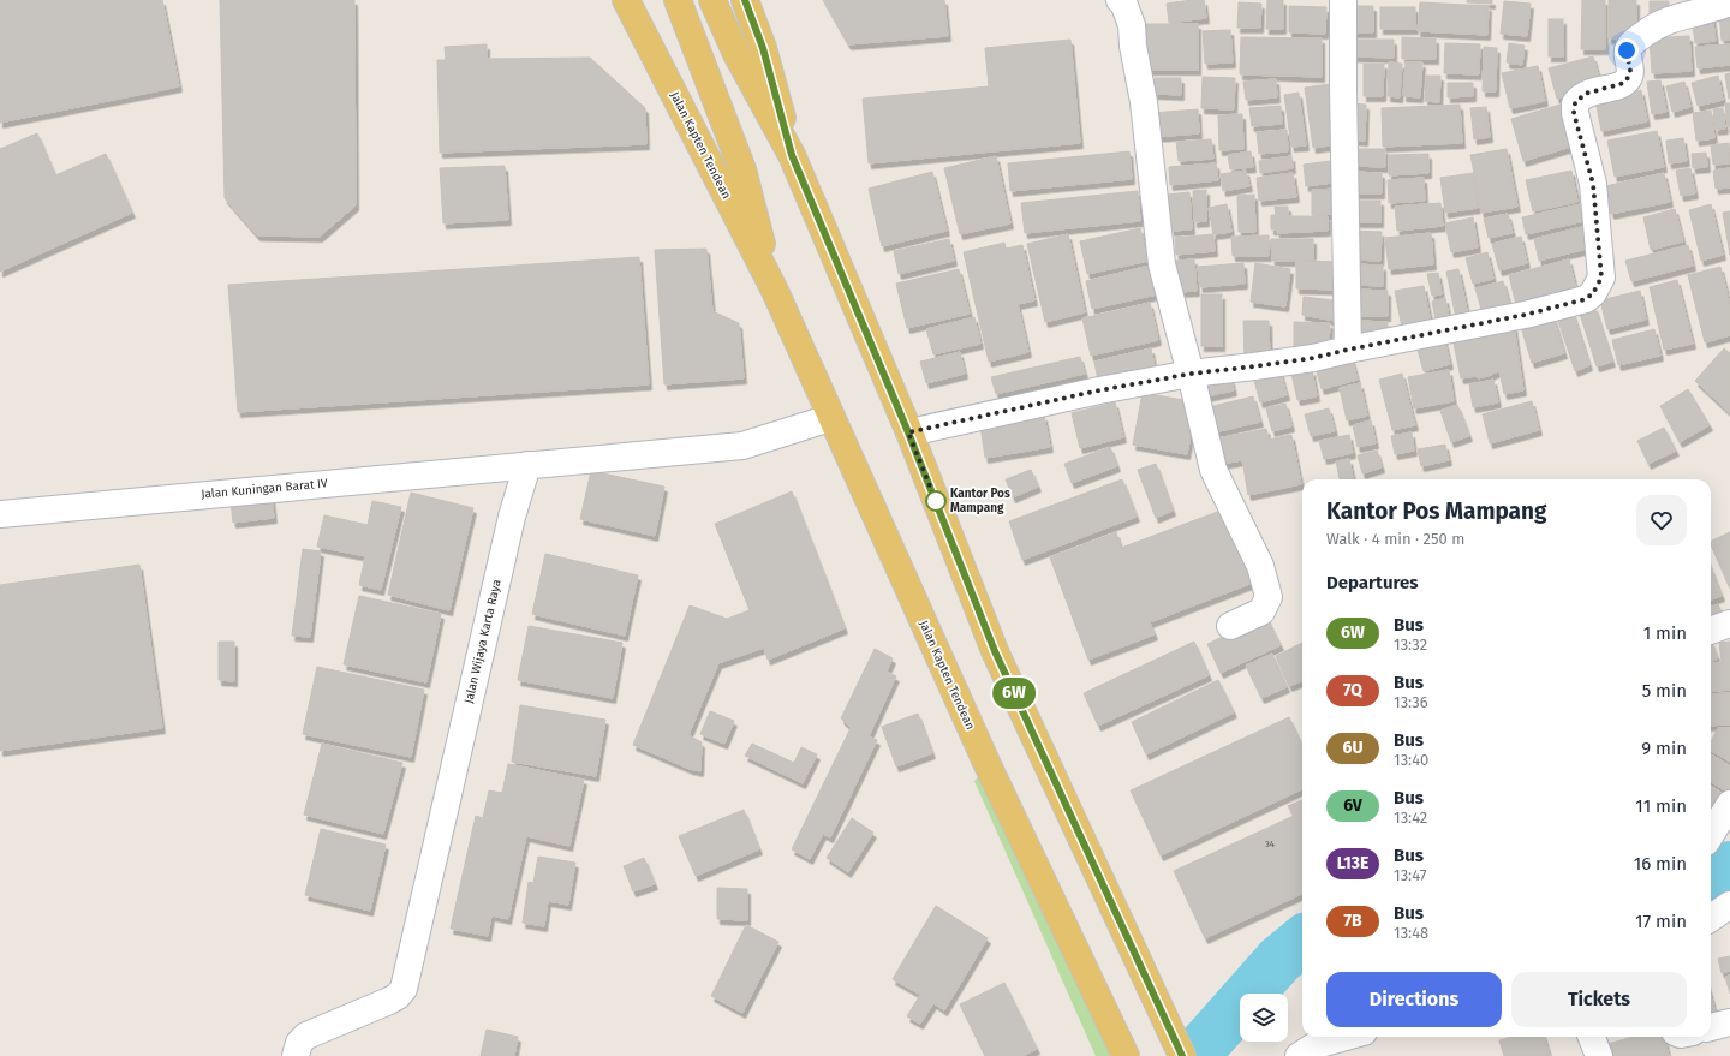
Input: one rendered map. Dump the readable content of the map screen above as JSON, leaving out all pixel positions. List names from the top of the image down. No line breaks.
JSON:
{"streets":{"main road":["Jalan Kapten Tendean"],"street":["Jalan Kuningan Barat IV","Jalan Wijaya Karta Raya"]},"crossings":[["Jalan Kuningan Barat IV","Jalan Wijaya Karta Raya"]],"places":["Kantor Pos Mampang"],"lines":["bus line 6W"],"house_numbers":["34"],"page":{"on_map":"6W","heading":[["Kantor Pos Mampang","Walk · 4 min · 250 m"],"Departures"],"list":[{"mark":"6W","name":"Bus","note":"13:32","value":"1 min"},{"mark":"7Q","name":"Bus","note":"13:36","value":"5 min"},{"mark":"6U","name":"Bus","note":"13:40","value":"9 min"},{"mark":"6V","name":"Bus","note":"13:42","value":"11 min"},{"mark":"L13E","name":"Bus","note":"13:47","value":"16 min"},{"mark":"7B","name":"Bus","note":"13:48","value":"17 min"}],"buttons":["Directions","Tickets"]}}
